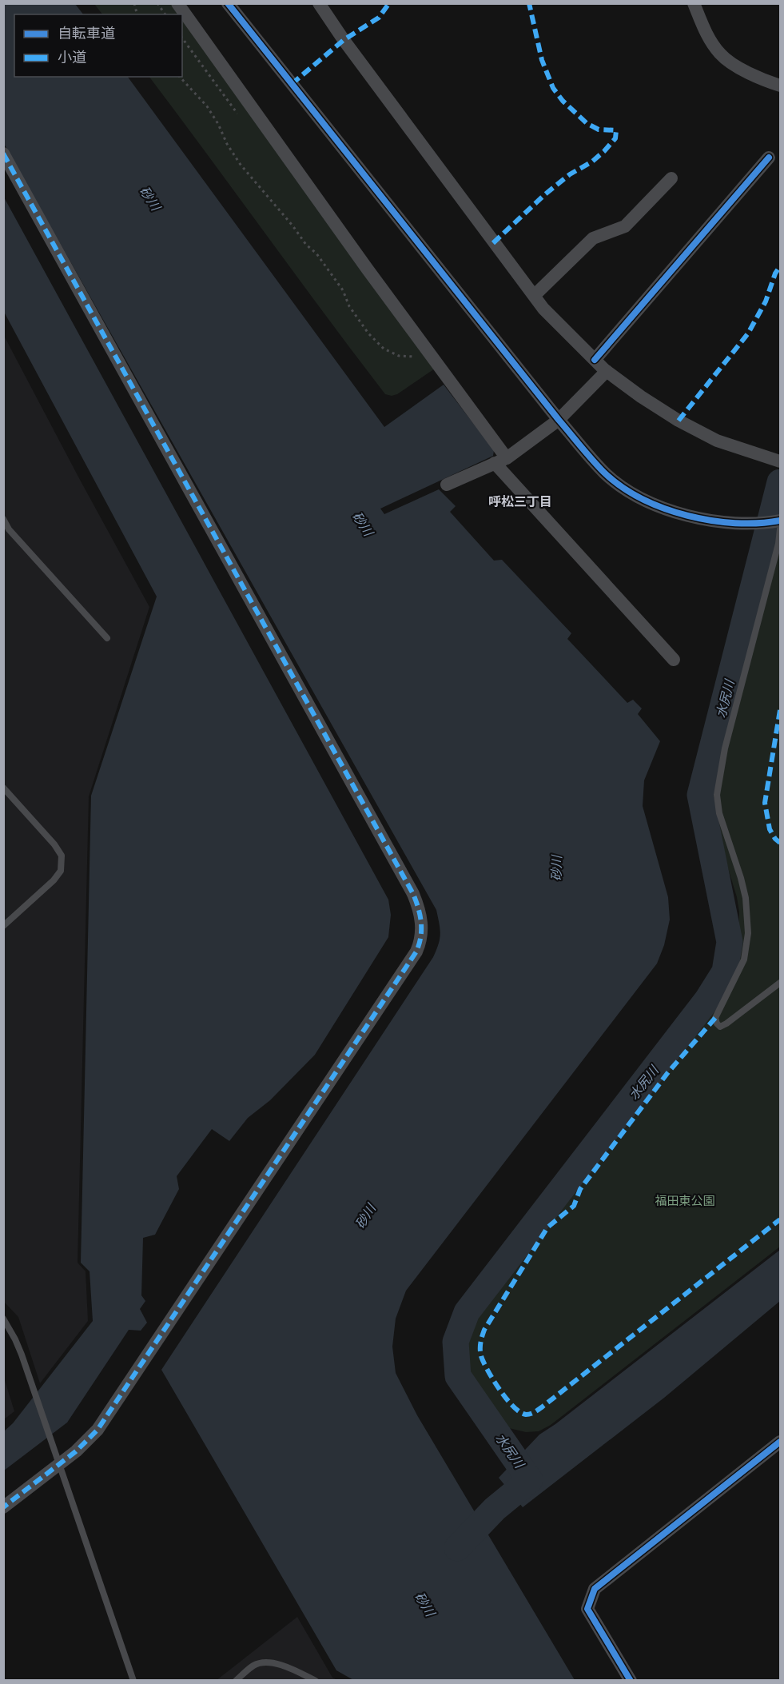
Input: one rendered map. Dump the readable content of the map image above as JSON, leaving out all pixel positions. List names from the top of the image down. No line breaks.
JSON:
{"districts":["呼松三丁目"],"water":["砂川","水尻川"],"parks":["福田東公園"],"legend":["自転車道","小道"]}
